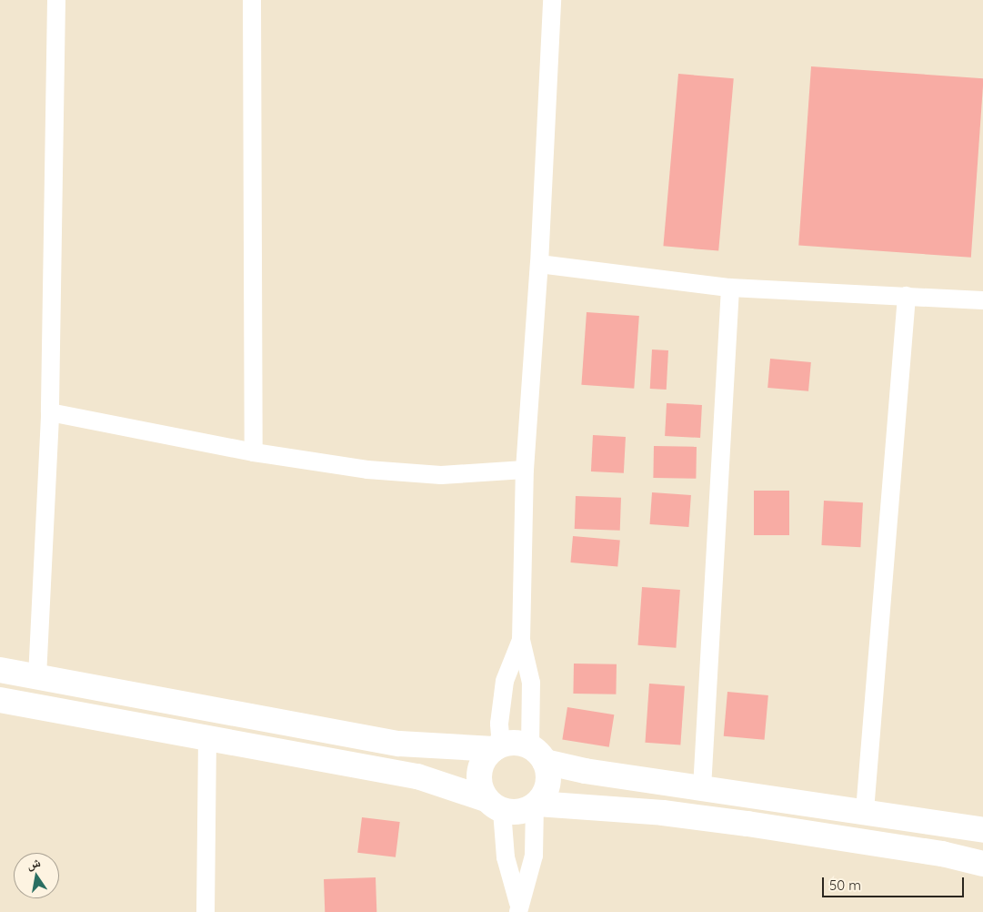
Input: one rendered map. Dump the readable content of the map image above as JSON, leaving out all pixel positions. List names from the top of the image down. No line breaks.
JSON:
{"scale_bar":"50 m","north":"top"}
